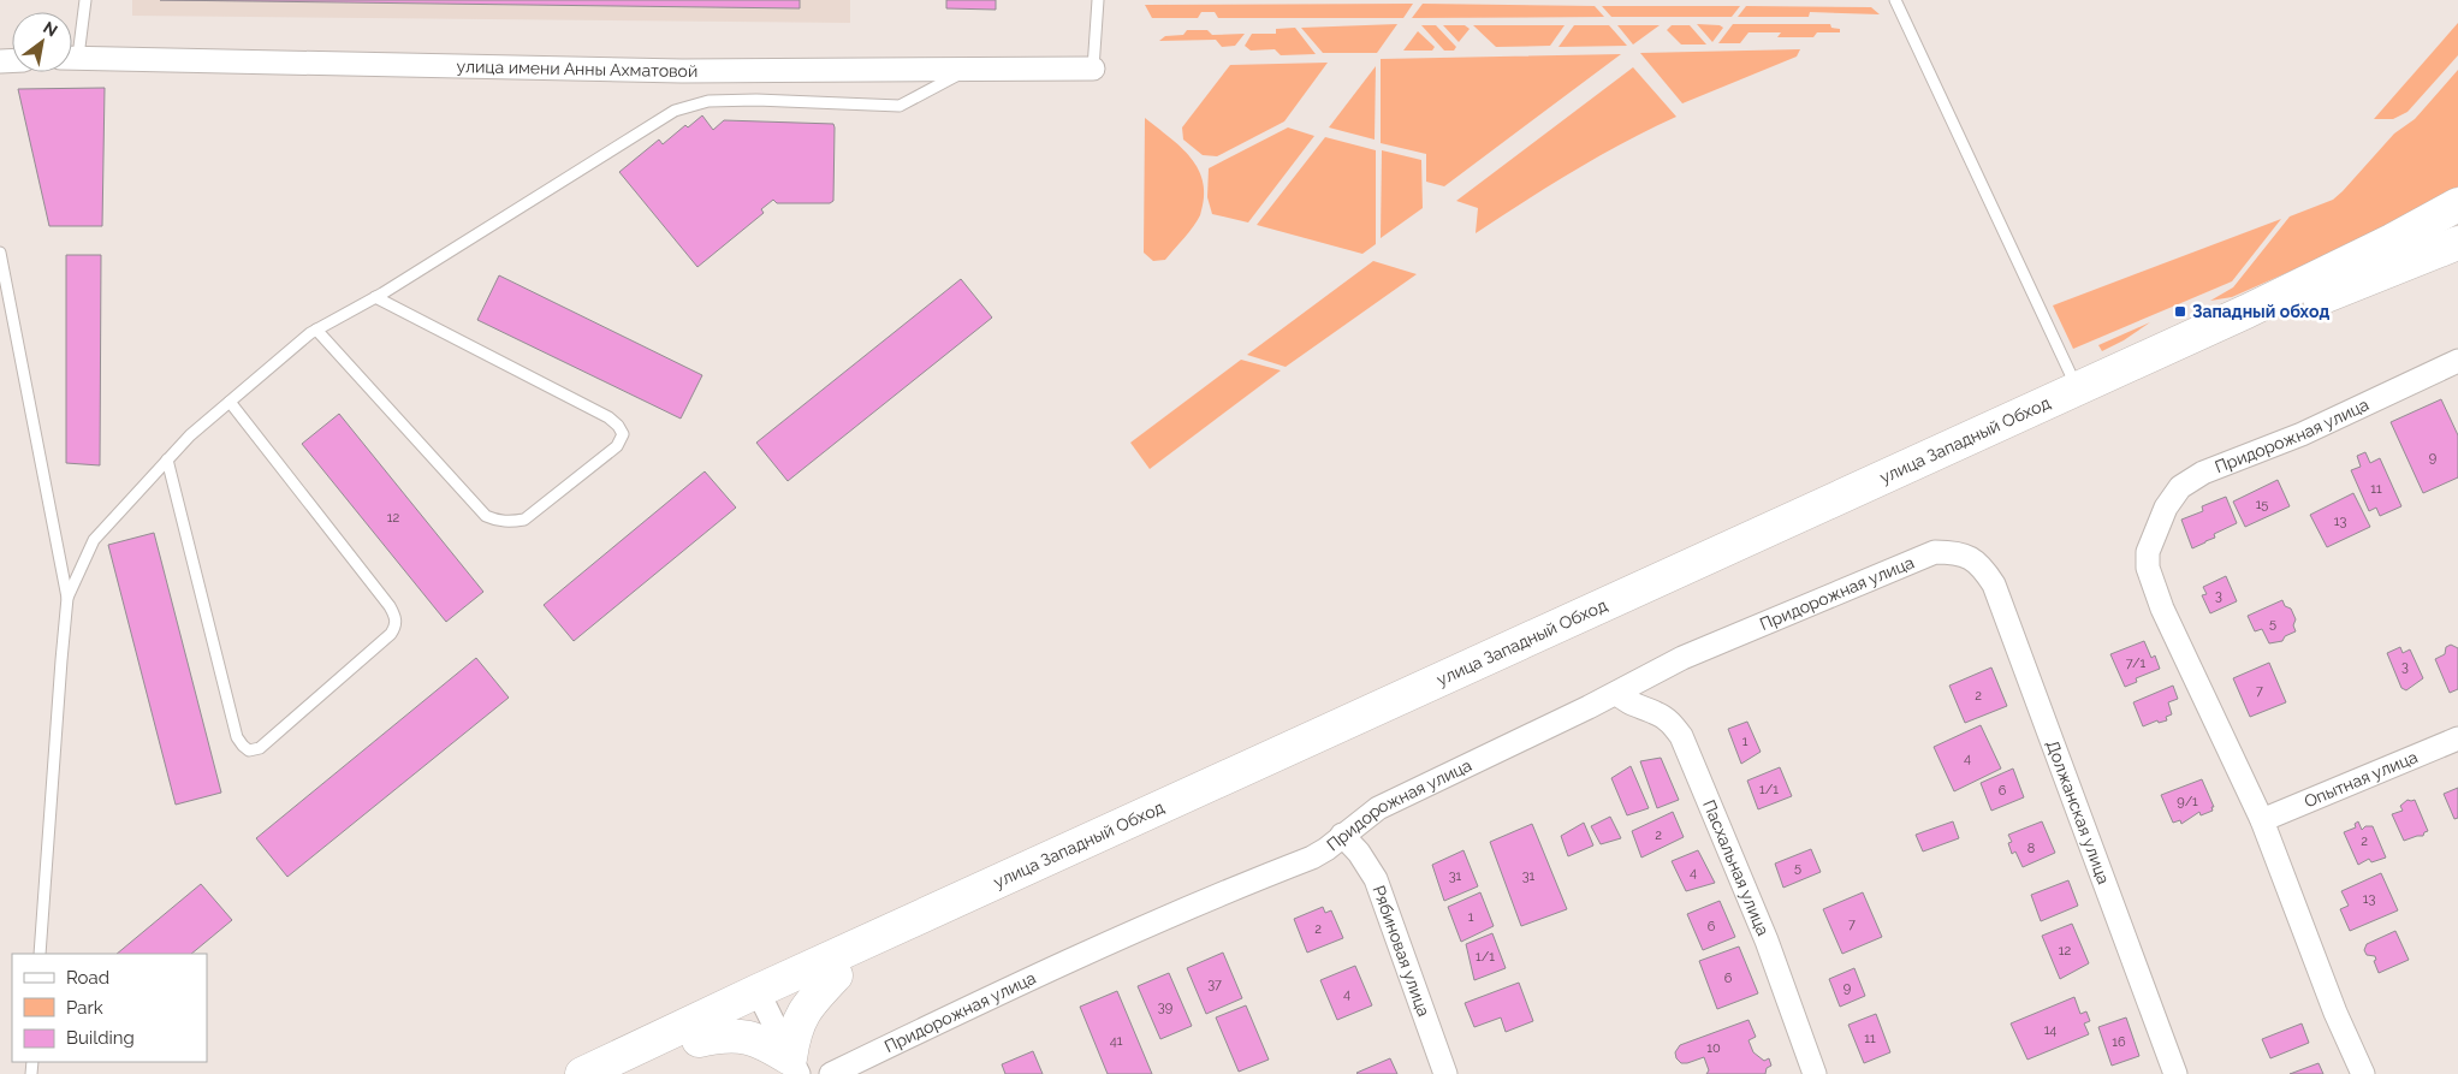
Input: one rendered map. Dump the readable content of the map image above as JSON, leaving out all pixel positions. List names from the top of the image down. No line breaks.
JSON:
{"streets":{"highway":["улица Западный Обход"],"street":["улица имени Анны Ахматовой","Придорожная улица","Опытная улица","Должанская улица","Пасхальная улица","Рябиновая улица"]},"crossings":[["Придорожная улица","Опытная улица"],["Придорожная улица","Должанская улица"],["Придорожная улица","Пасхальная улица"],["Придорожная улица","Рябиновая улица"]],"places":{"transit":["Западный обход"]},"house_numbers":["9","11","15","12","13","3","5","7/1","3","7","2","1","4","1/1","6","9/1","2","2","8","5","4","31","31","13","1","7","6","2","12","1/1","6","37","9","4","39","14","11","41","16","10"],"legend":["Road","Park","Building"],"north":"top right"}
